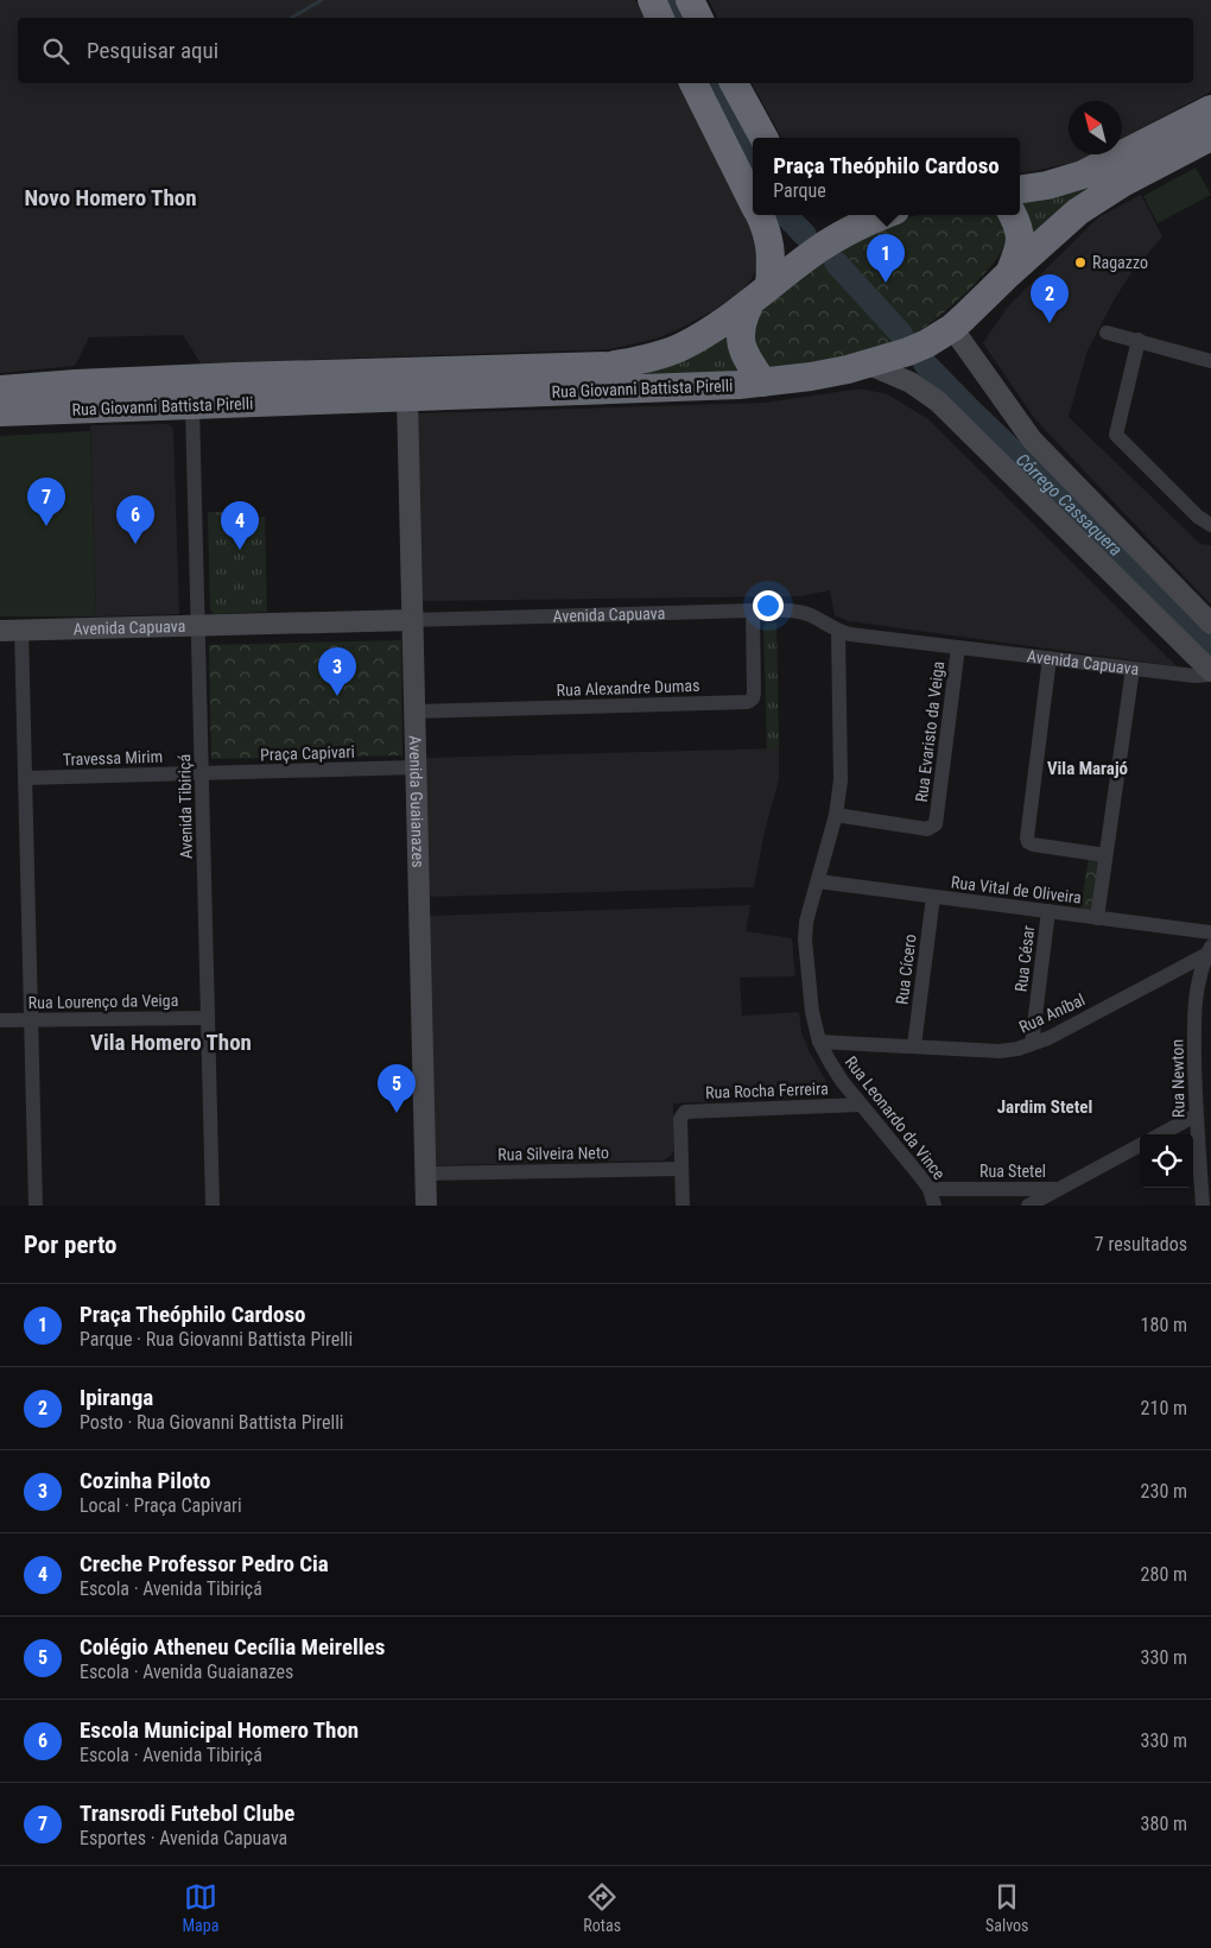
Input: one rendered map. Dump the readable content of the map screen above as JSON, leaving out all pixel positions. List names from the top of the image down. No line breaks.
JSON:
{"streets":{"highway":["Rua Giovanni Battista Pirelli"],"main road":["Avenida Capuava","Avenida Guaianazes"],"street":["Rua Alexandre Dumas","Rua Evaristo da Veiga","Praça Capivari","Travessa Mirim","Avenida Tibiriçá","Rua Vital de Oliveira","Rua César","Rua Cícero","Rua Lourenço da Veiga","Rua Aníbal","Rua Newton","Rua Rocha Ferreira","Rua Leonardo da Vince","Rua Silveira Neto","Rua Stetel"]},"crossings":[["Rua Giovanni Battista Pirelli","Avenida Guaianazes"],["Rua Giovanni Battista Pirelli","Avenida Tibiriçá"],["Avenida Capuava","Rua Alexandre Dumas"],["Avenida Capuava","Rua Evaristo da Veiga"],["Avenida Capuava","Avenida Guaianazes"],["Avenida Capuava","Avenida Tibiriçá"],["Avenida Capuava","Rua Leonardo da Vince"],["Rua Alexandre Dumas","Avenida Guaianazes"],["Rua Evaristo da Veiga","Rua Leonardo da Vince"],["Praça Capivari","Travessa Mirim"],["Praça Capivari","Avenida Guaianazes"],["Praça Capivari","Avenida Tibiriçá"],["Travessa Mirim","Avenida Tibiriçá"],["Avenida Guaianazes","Rua Silveira Neto"],["Avenida Tibiriçá","Rua Lourenço da Veiga"],["Rua Vital de Oliveira","Rua César"],["Rua Vital de Oliveira","Rua Cícero"],["Rua Vital de Oliveira","Rua Leonardo da Vince"],["Rua César","Rua Aníbal"],["Rua Cícero","Rua Aníbal"],["Rua Aníbal","Rua Newton"],["Rua Aníbal","Rua Leonardo da Vince"],["Rua Rocha Ferreira","Rua Leonardo da Vince"],["Rua Rocha Ferreira","Rua Silveira Neto"],["Rua Leonardo da Vince","Rua Stetel"]],"districts":["Novo Homero Thon","Vila Marajó","Vila Homero Thon","Jardim Stetel"],"water":["Córrego Cassaquera"],"places":["Ragazzo"],"north":"top left","page":{"search":"Pesquisar aqui","popup":["Praça Theóphilo Cardoso","Parque"],"pins":["1","2","7","6","4","3","5"],"heading":["Por perto","7 resultados"],"list":[{"mark":"1","name":"Praça Theóphilo Cardoso","note":"Parque · Rua Giovanni Battista Pirelli","value":"180 m"},{"mark":"2","name":"Ipiranga","note":"Posto · Rua Giovanni Battista Pirelli","value":"210 m"},{"mark":"3","name":"Cozinha Piloto","note":"Local · Praça Capivari","value":"230 m"},{"mark":"4","name":"Creche Professor Pedro Cia","note":"Escola · Avenida Tibiriçá","value":"280 m"},{"mark":"5","name":"Colégio Atheneu Cecília Meirelles","note":"Escola · Avenida Guaianazes","value":"330 m"},{"mark":"6","name":"Escola Municipal Homero Thon","note":"Escola · Avenida Tibiriçá","value":"330 m"},{"mark":"7","name":"Transrodi Futebol Clube","note":"Esportes · Avenida Capuava","value":"380 m"}],"nav":["Mapa","Rotas","Salvos"]}}
